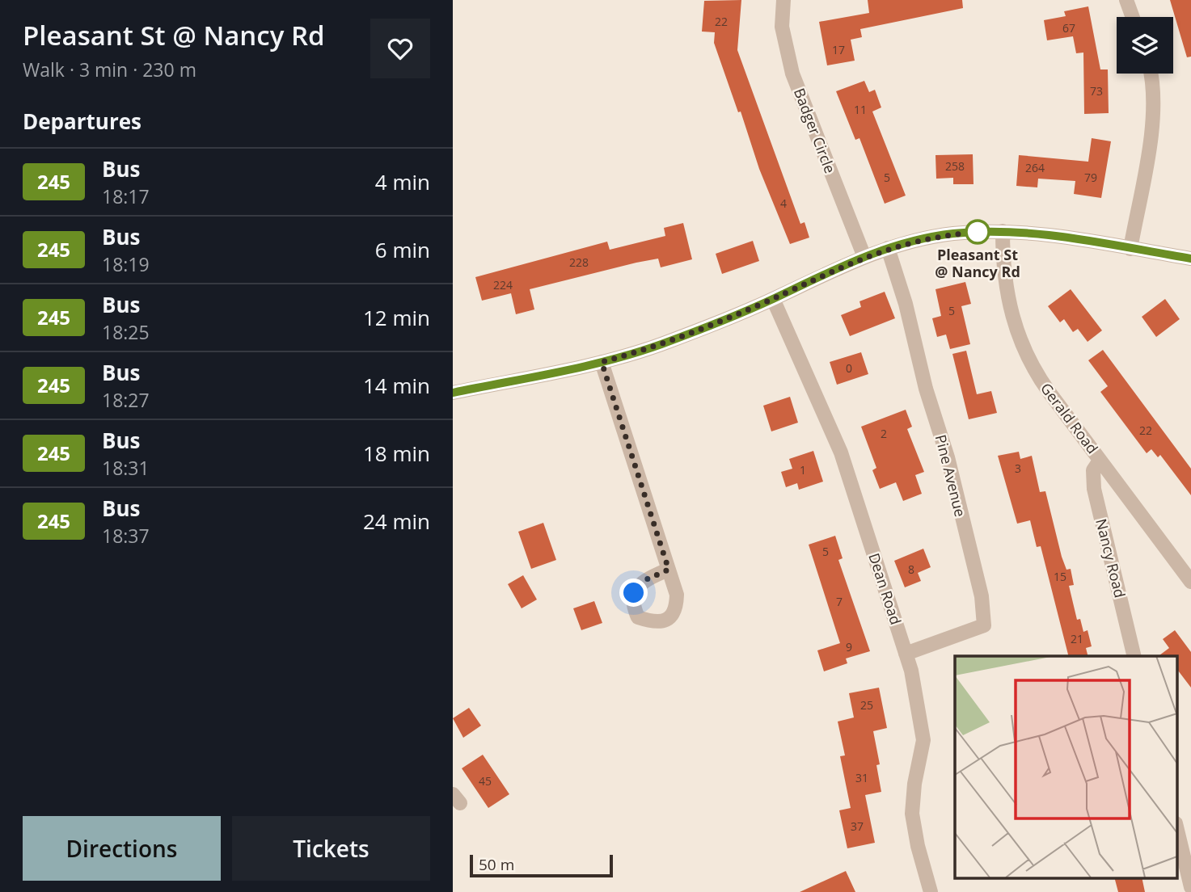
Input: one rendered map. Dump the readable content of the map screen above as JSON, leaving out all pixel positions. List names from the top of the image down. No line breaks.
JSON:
{"streets":{"street":["Badger Circle","Gerald Road","Pine Avenue","Nancy Road","Dean Road"]},"crossings":[["Gerald Road","Nancy Road"],["Pine Avenue","Dean Road"]],"places":["Pleasant St @ Nancy Rd"],"lines":["bus line 245"],"house_numbers":["22","67","17","73","11","258","264","5","79","4","228","224","5","0","22","2","3","1","5","8","15","7","21","9","25","31","45","37"],"scale_bar":"50 m","page":{"heading":[["Pleasant St @ Nancy Rd","Walk · 3 min · 230 m"],"Departures"],"list":[{"mark":"245","name":"Bus","note":"18:17","value":"4 min"},{"mark":"245","name":"Bus","note":"18:19","value":"6 min"},{"mark":"245","name":"Bus","note":"18:25","value":"12 min"},{"mark":"245","name":"Bus","note":"18:27","value":"14 min"},{"mark":"245","name":"Bus","note":"18:31","value":"18 min"},{"mark":"245","name":"Bus","note":"18:37","value":"24 min"}],"buttons":["Directions","Tickets"],"scale":"50 m"}}
